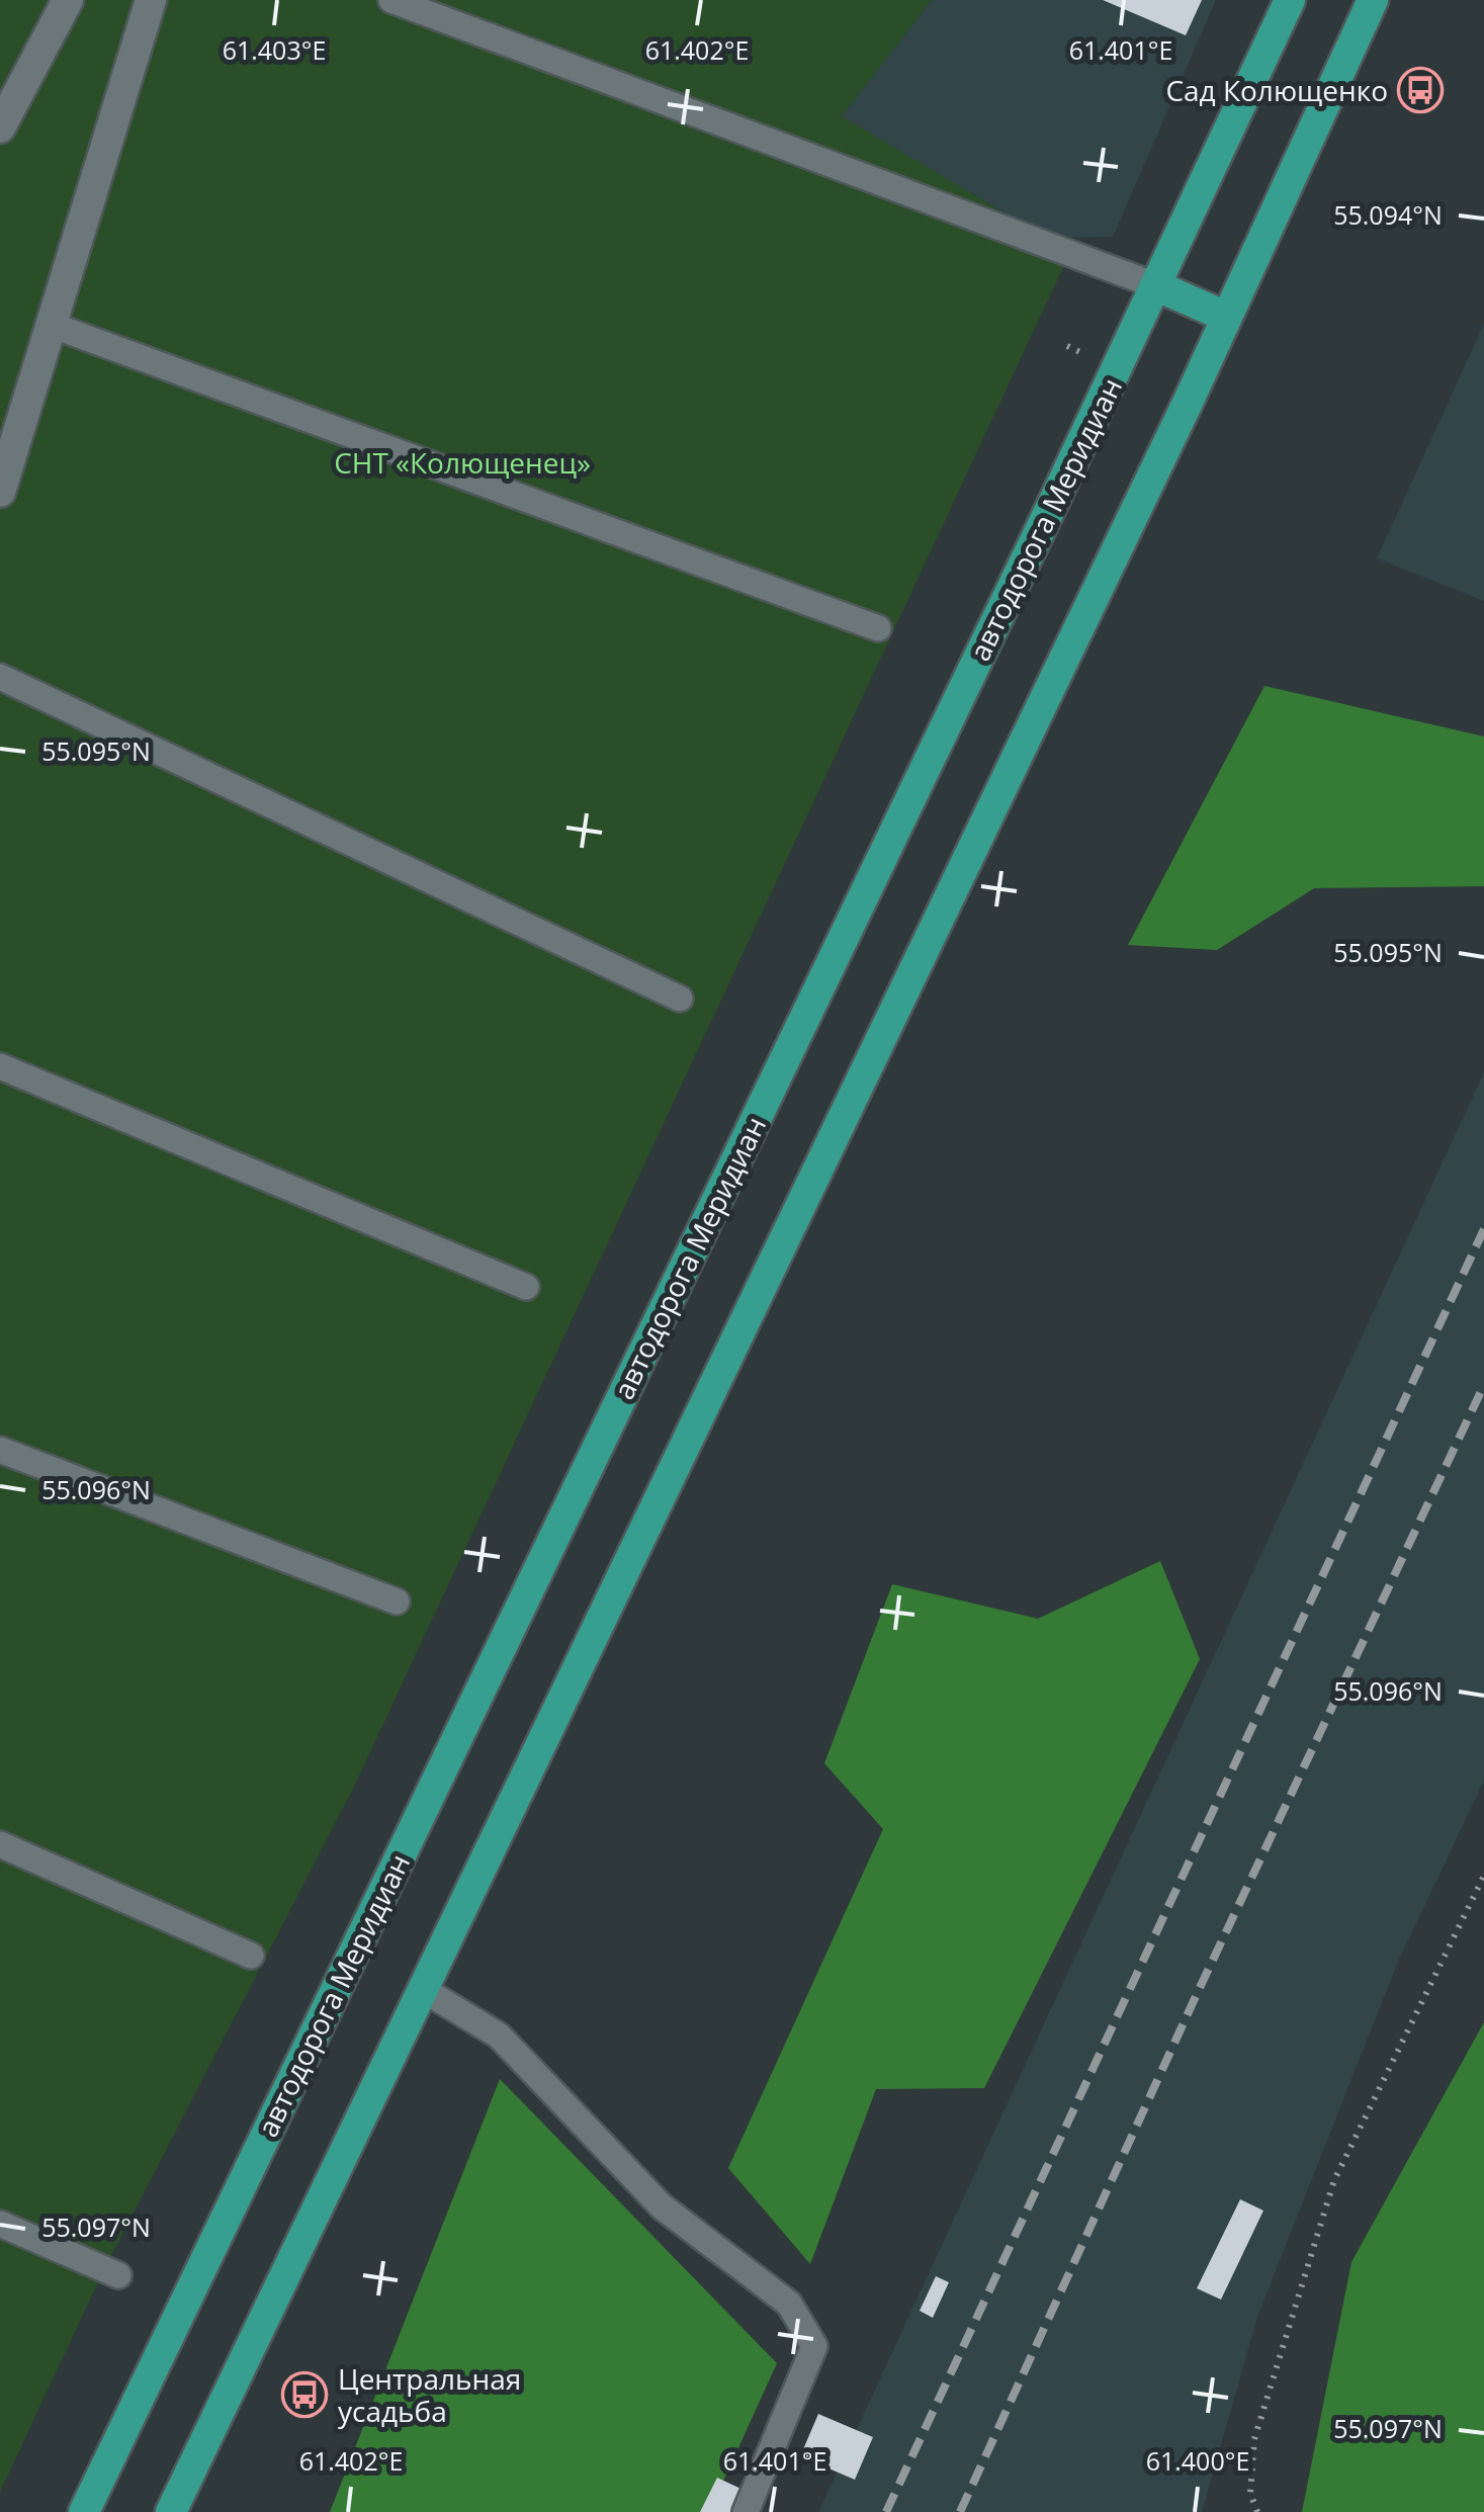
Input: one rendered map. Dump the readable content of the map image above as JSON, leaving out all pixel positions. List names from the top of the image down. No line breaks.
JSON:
{"streets":{"main road":["автодорога Меридиан"]},"parks":["СНТ «Колющенец»"],"places":{"bus stop":["Сад Колющенко","Центральная усадьба"]},"coordinates":["61.403°E","61.402°E","61.401°E","55.094°N","55.095°N","55.096°N","55.097°N","61.400°E"]}
